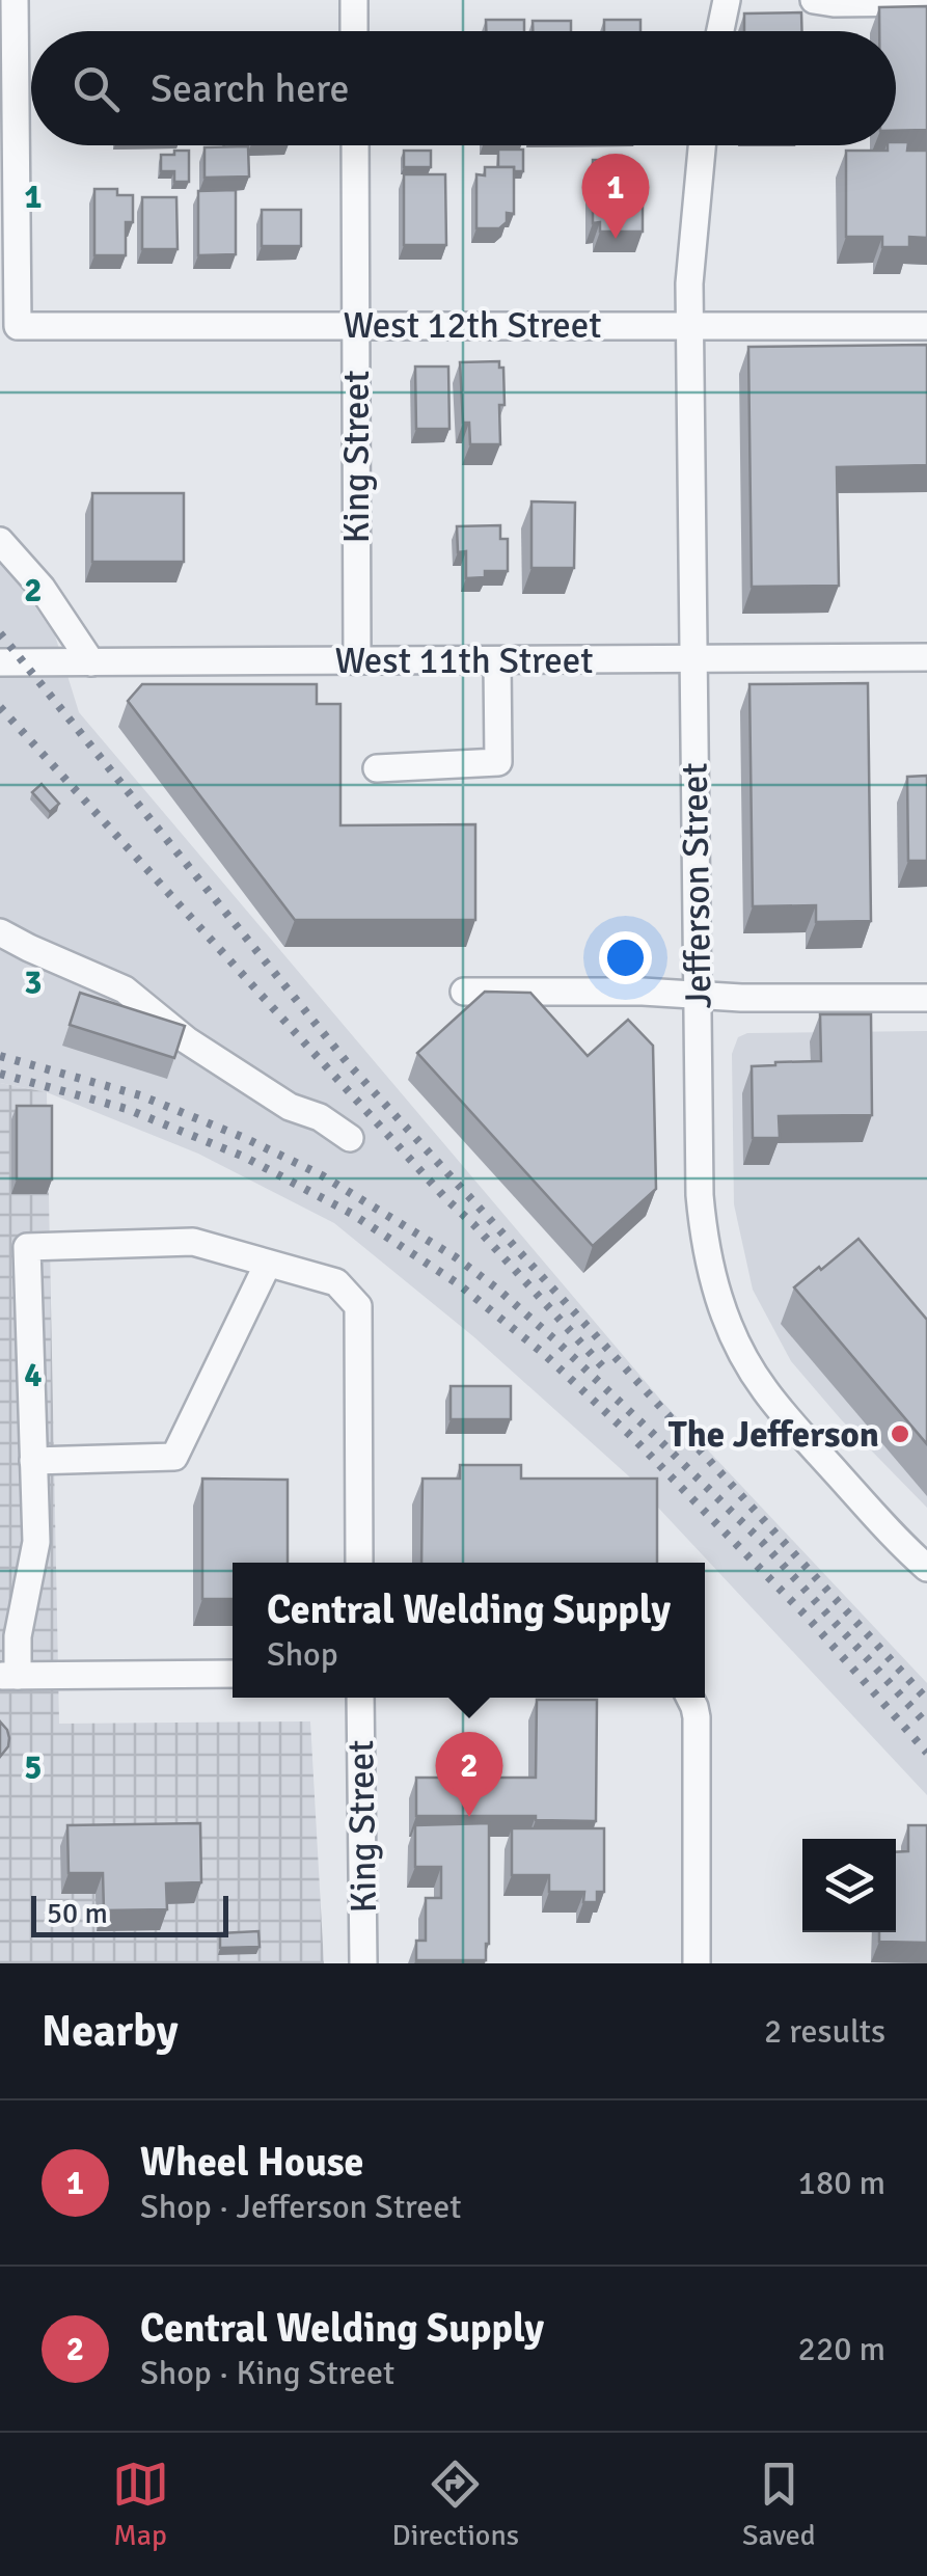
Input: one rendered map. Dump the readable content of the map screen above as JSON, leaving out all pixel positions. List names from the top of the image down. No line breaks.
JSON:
{"streets":{"street":["West 12th Street","King Street","West 11th Street","Jefferson Street"]},"crossings":[["West 12th Street","King Street"],["West 12th Street","Jefferson Street"],["King Street","West 11th Street"],["West 11th Street","Jefferson Street"]],"places":["The Jefferson"],"scale_bar":"50 m","page":{"search":"Search here","pins":["1","2"],"popup":["Central Welding Supply","Shop"],"scale":"50 m","heading":["Nearby","2 results"],"list":[{"mark":"1","name":"Wheel House","note":"Shop · Jefferson Street","value":"180 m"},{"mark":"2","name":"Central Welding Supply","note":"Shop · King Street","value":"220 m"}],"nav":["Map","Directions","Saved"]},"grid":{"rows":["1","2","3","4","5"]}}
